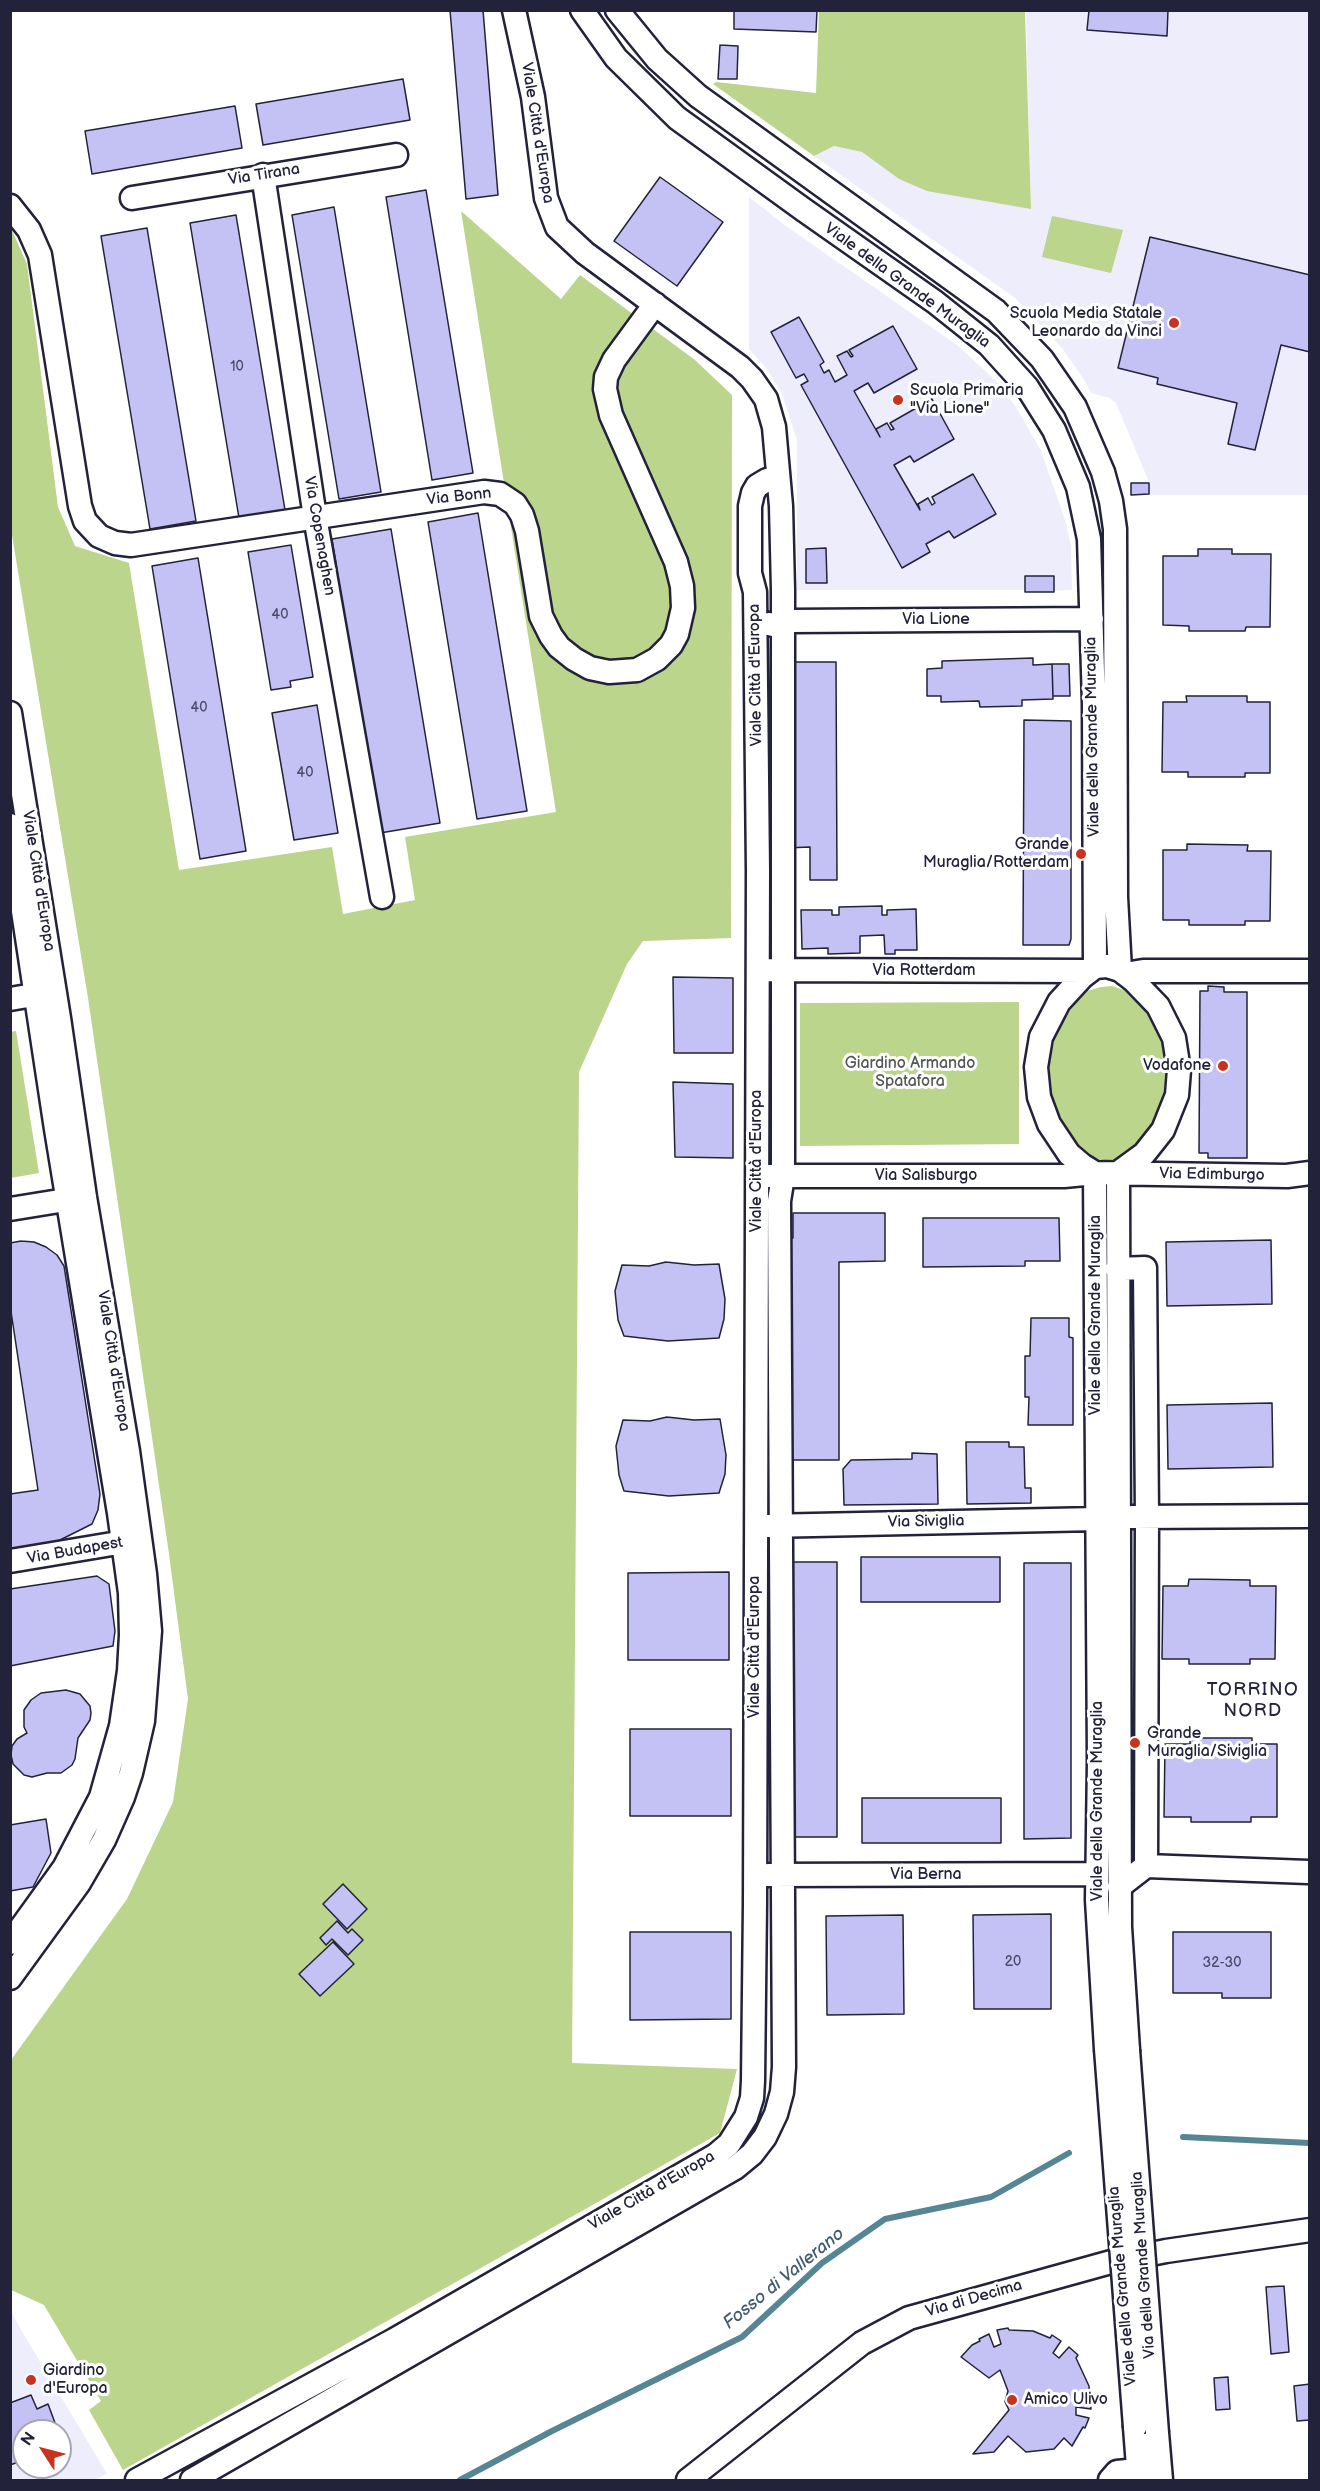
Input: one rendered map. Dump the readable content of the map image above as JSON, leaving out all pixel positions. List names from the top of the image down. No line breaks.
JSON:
{"streets":{"street":["Viale Città d'Europa","Via Tirana","Viale della Grande Muraglia","Via Bonn","Via Copenaghen","Via Lione","Via Rotterdam","Via Edimburgo","Via Salisburgo","Via Siviglia","Via Budapest","Via Berna","Via della Grande Muraglia","Via di Decima"]},"crossings":[["Viale Città d'Europa","Via Bonn"],["Viale Città d'Europa","Via Lione"],["Viale Città d'Europa","Via Rotterdam"],["Viale Città d'Europa","Via Salisburgo"],["Viale Città d'Europa","Via Siviglia"],["Viale Città d'Europa","Via Budapest"],["Viale Città d'Europa","Via Berna"],["Via Tirana","Via Copenaghen"],["Viale della Grande Muraglia","Via Lione"],["Viale della Grande Muraglia","Via Rotterdam"],["Viale della Grande Muraglia","Via Edimburgo"],["Viale della Grande Muraglia","Via Salisburgo"],["Viale della Grande Muraglia","Via Siviglia"],["Viale della Grande Muraglia","Via Berna"],["Viale della Grande Muraglia","Via della Grande Muraglia"],["Via Bonn","Via Copenaghen"],["Via Rotterdam","Via Edimburgo"],["Via Rotterdam","Via Salisburgo"],["Via Edimburgo","Via Salisburgo"]],"districts":["TORRINO NORD"],"water":["Fosso di Vallerano"],"parks":["Giardino Armando Spatafora"],"places":["Scuola Media Statale Leonardo da Vinci","Scuola Primaria \"Via Lione\"","Grande Muraglia/Rotterdam","Vodafone","Grande Muraglia/Siviglia","Giardino d'Europa","Amico Ulivo"],"house_numbers":["10","40","40","40","20","32-30"],"north":"top left"}
